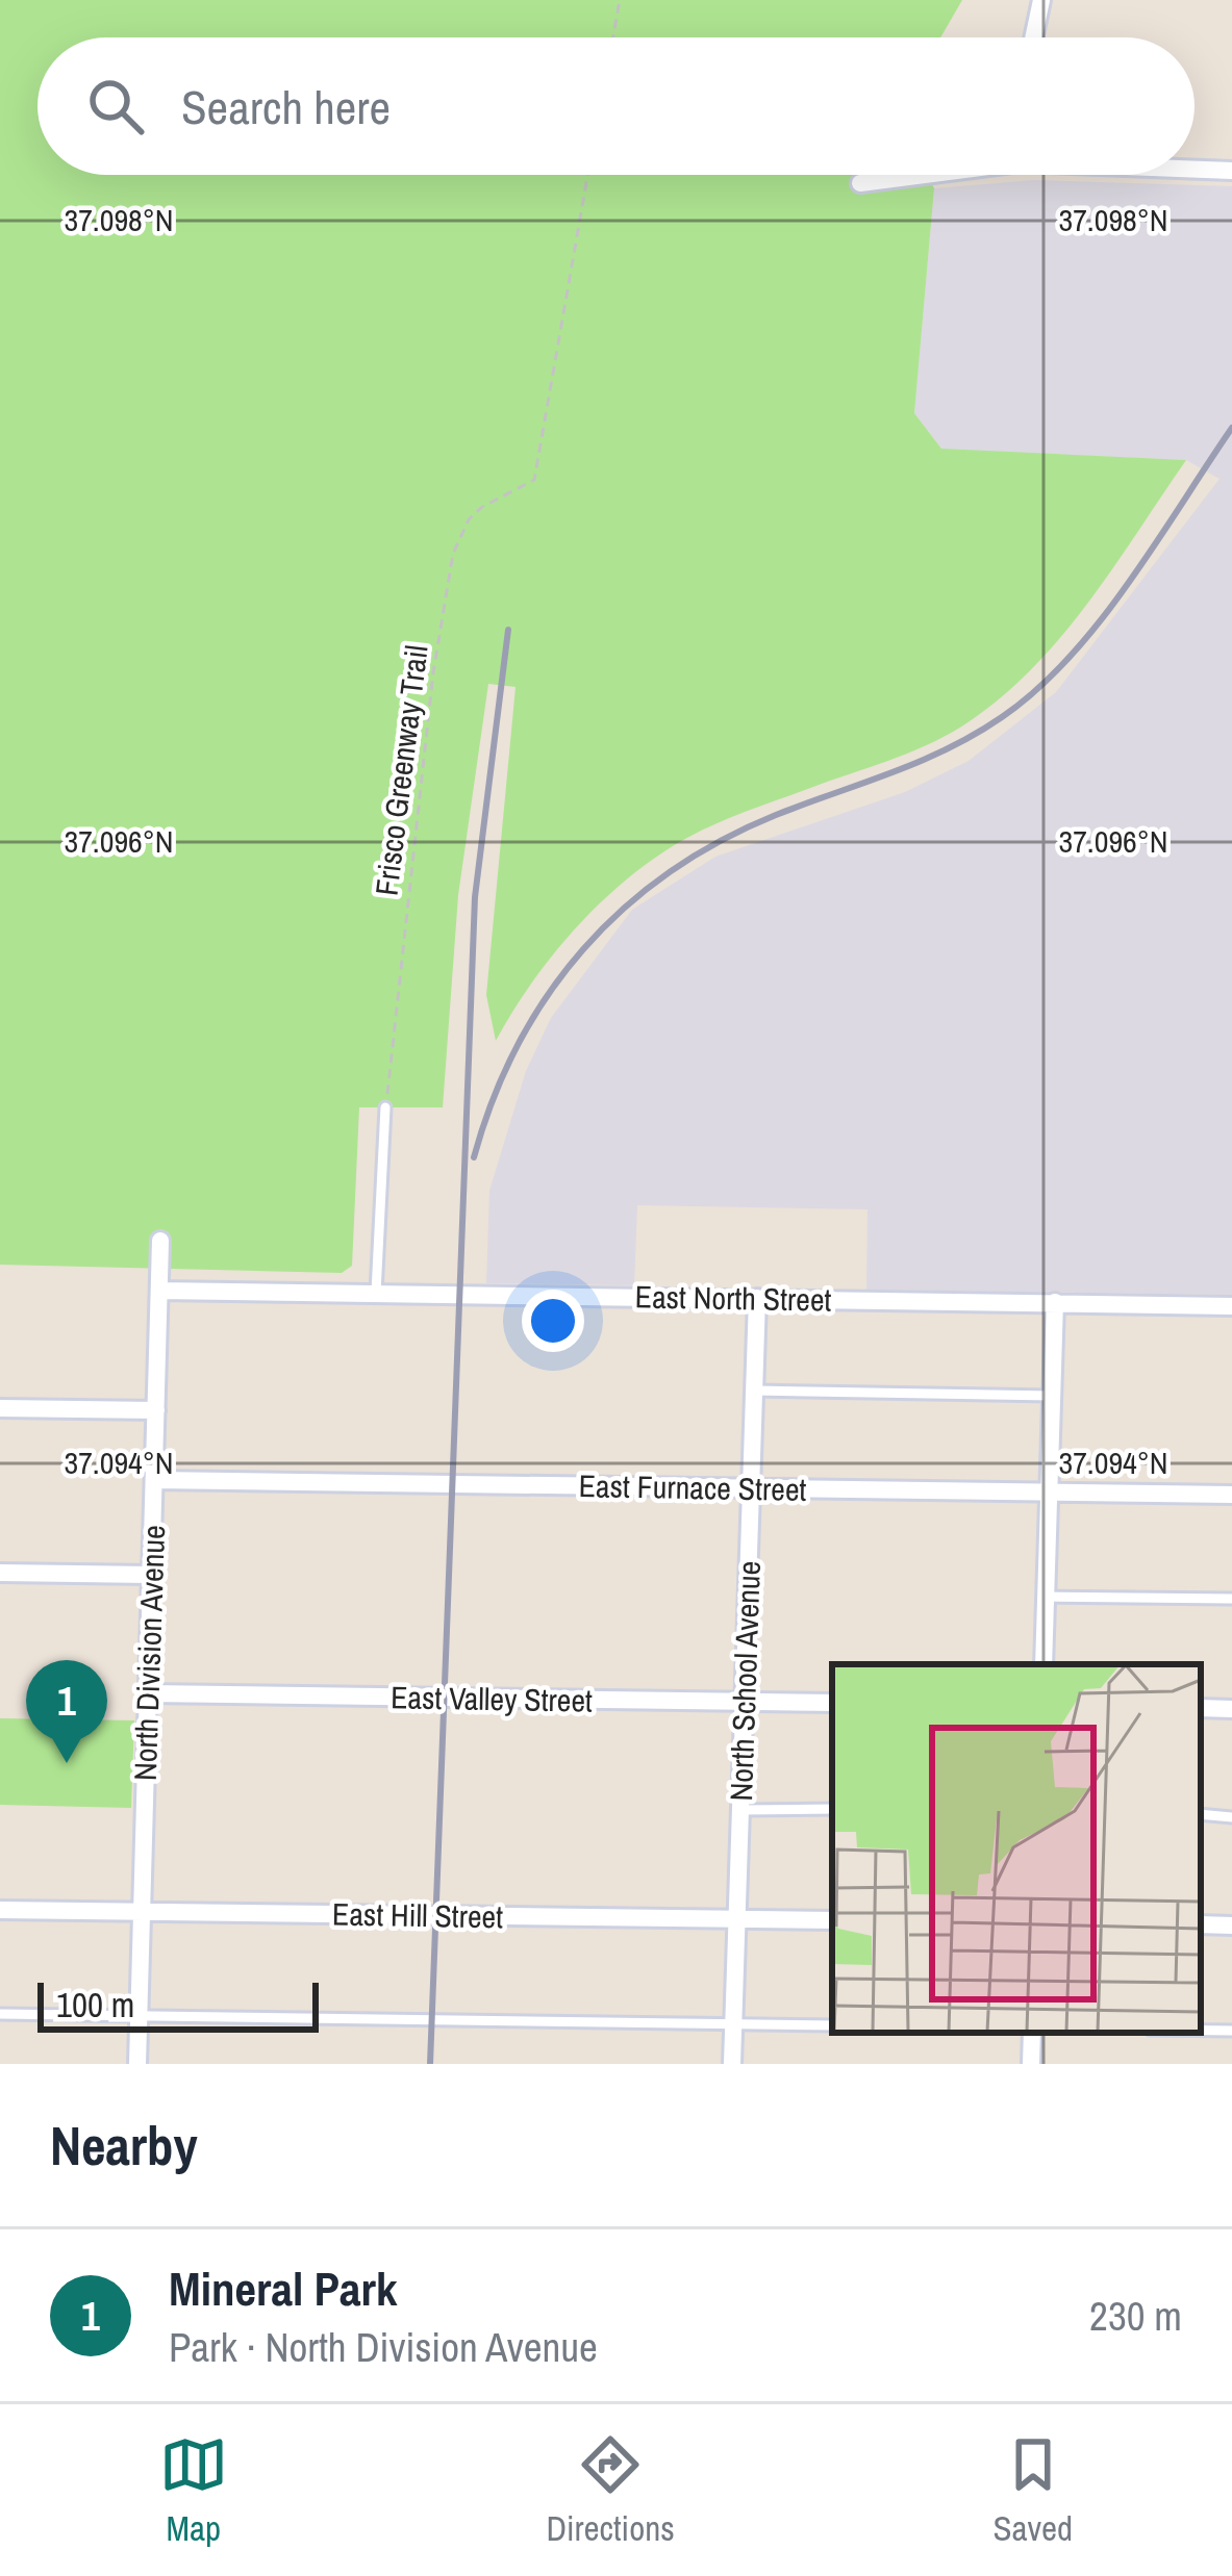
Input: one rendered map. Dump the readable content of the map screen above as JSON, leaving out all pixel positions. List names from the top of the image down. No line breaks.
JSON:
{"streets":{"street":["East North Street","East Furnace Street","North Division Avenue","North School Avenue","East Valley Street","East Hill Street"],"path":["Frisco Greenway Trail"]},"crossings":[["East North Street","North Division Avenue"],["East North Street","North School Avenue"],["East Furnace Street","North Division Avenue"],["East Furnace Street","North School Avenue"],["North Division Avenue","East Valley Street"],["North Division Avenue","East Hill Street"],["North School Avenue","East Valley Street"],["North School Avenue","East Hill Street"]],"scale_bar":"100 m","page":{"search":"Search here","pins":"1","scale":"100 m","heading":"Nearby","list":[{"mark":"1","name":"Mineral Park","note":"Park · North Division Avenue","value":"230 m"}],"nav":["Map","Directions","Saved"]},"coordinates":["37.098°N","37.096°N","37.094°N"]}
